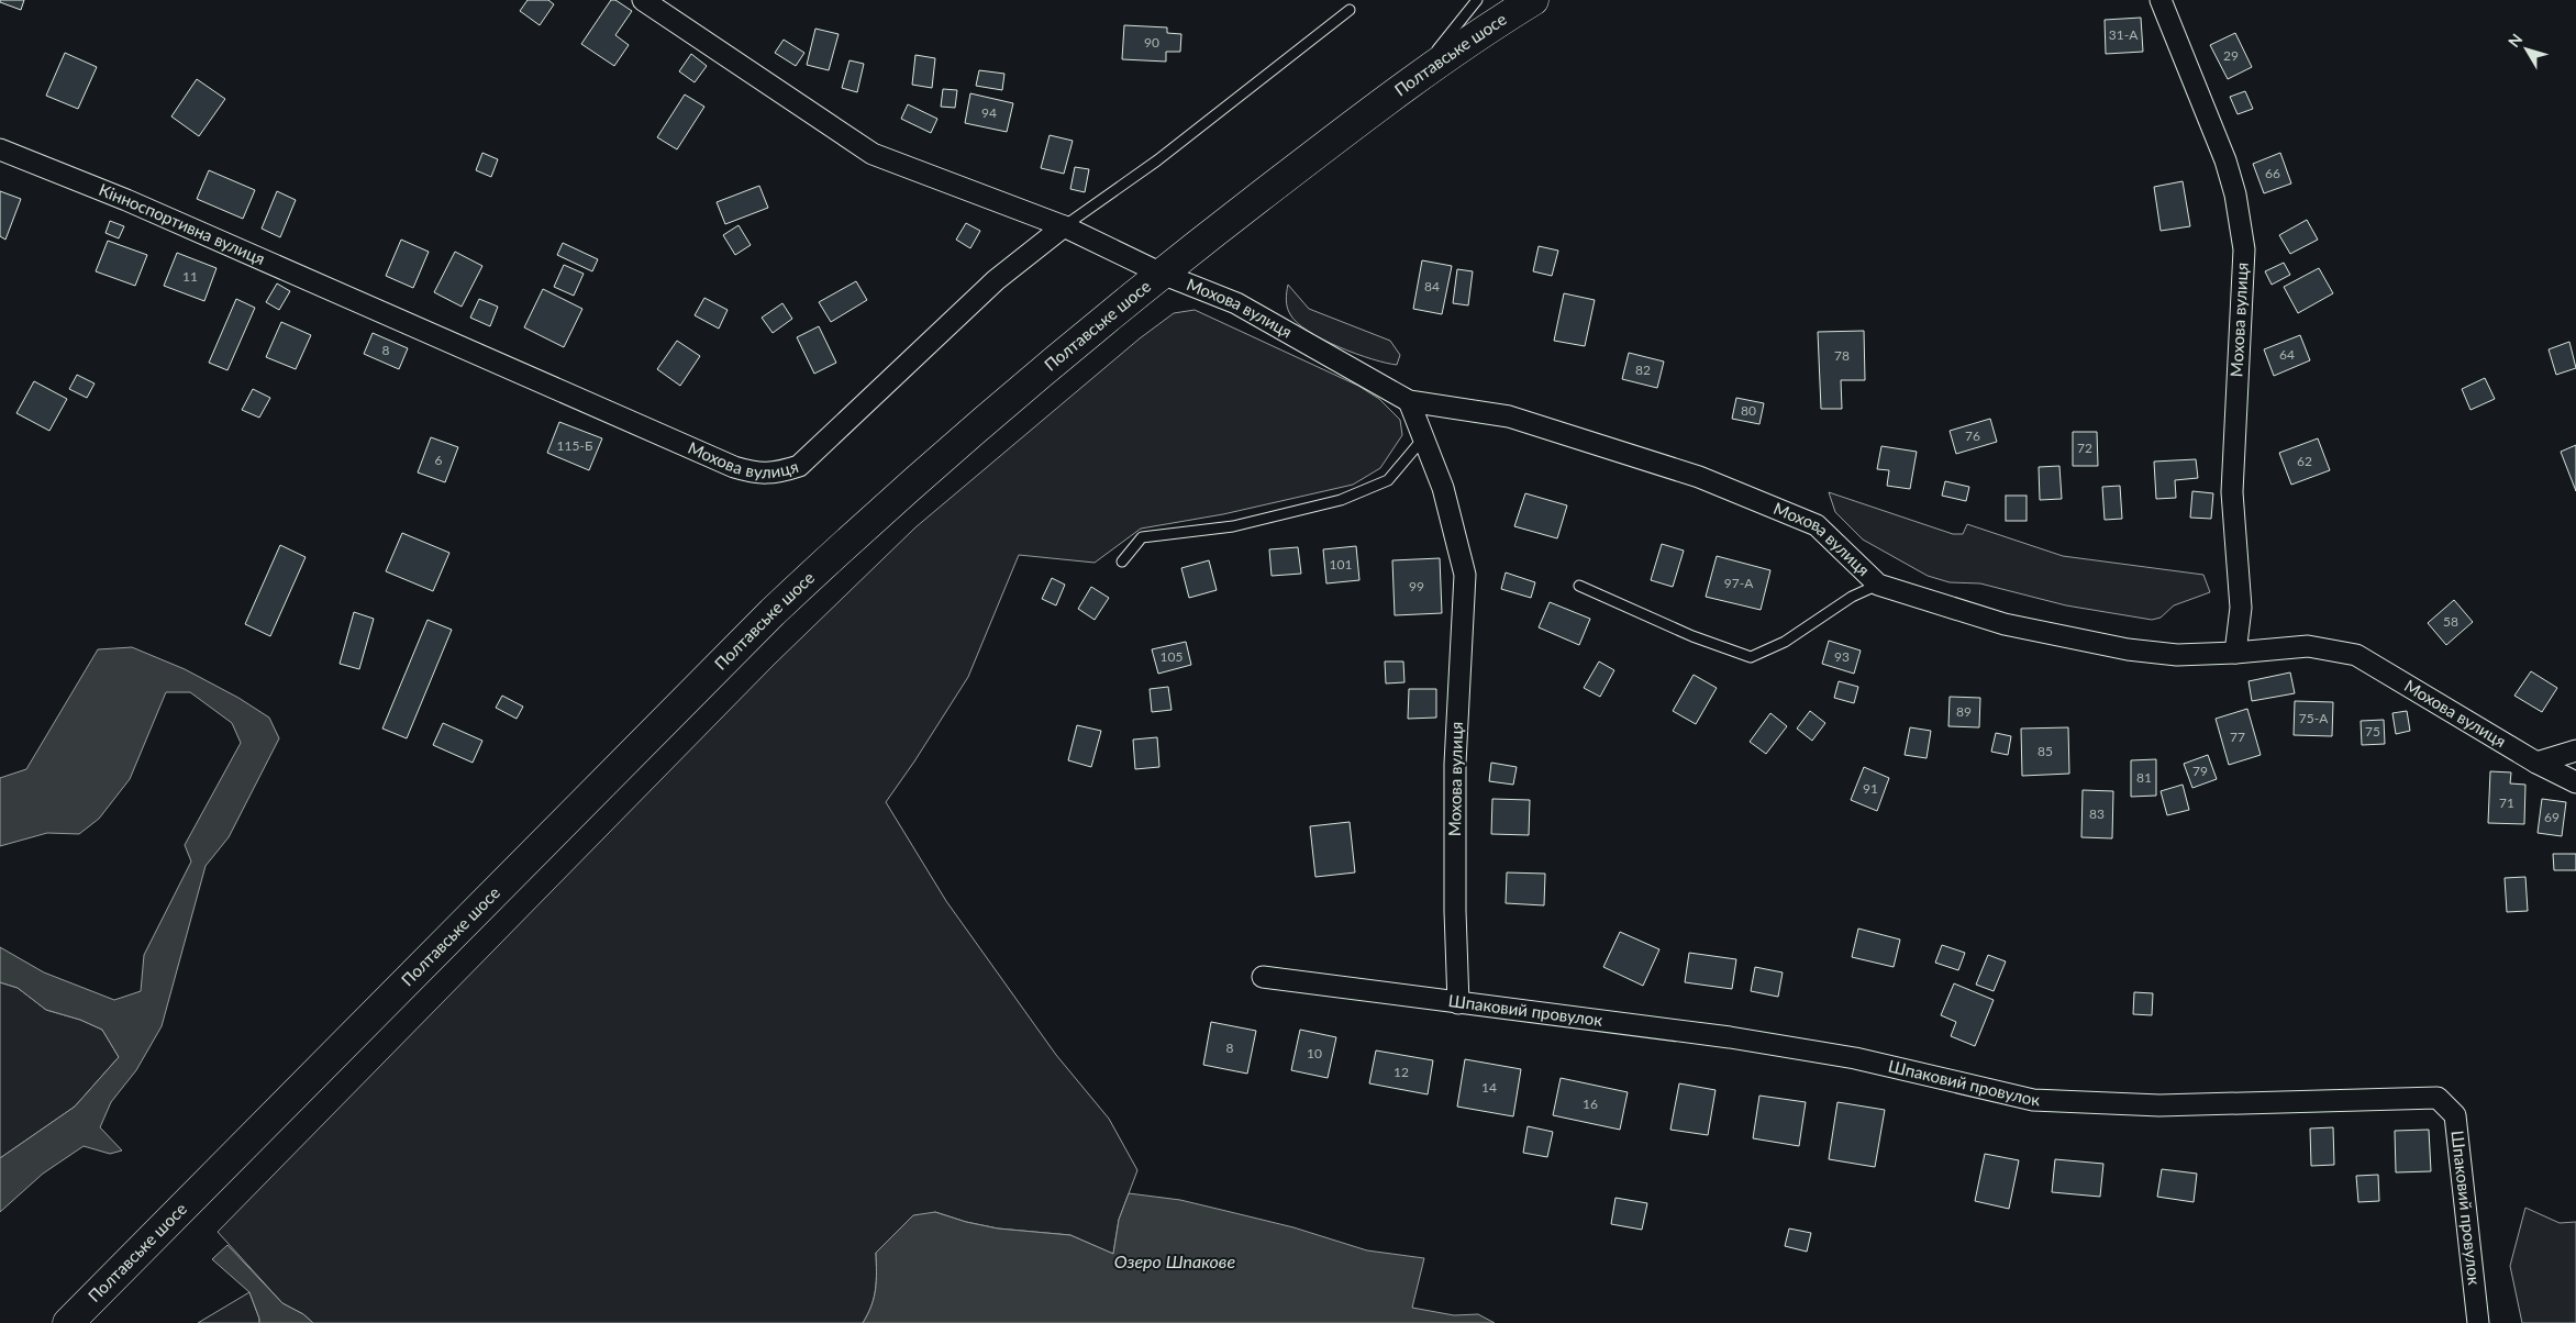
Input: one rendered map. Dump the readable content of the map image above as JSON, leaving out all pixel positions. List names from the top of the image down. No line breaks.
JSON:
{"streets":{"main road":["Полтавське шосе"],"street":["Кінноспортивна вулиця","Мохова вулиця","Шпаковий провулок"]},"crossings":[["Полтавське шосе","Мохова вулиця"],["Кінноспортивна вулиця","Мохова вулиця"],["Мохова вулиця","Шпаковий провулок"]],"water":["Озеро Шпакове"],"house_numbers":["31-А","90","29","94","66","11","84","8","64","78","82","80","76","115-Б","72","6","62","101","97-А","99","58","105","93","89","75-А","75","77","85","79","81","91","71","83","69","8","10","12","14","16"],"north":"top left"}
